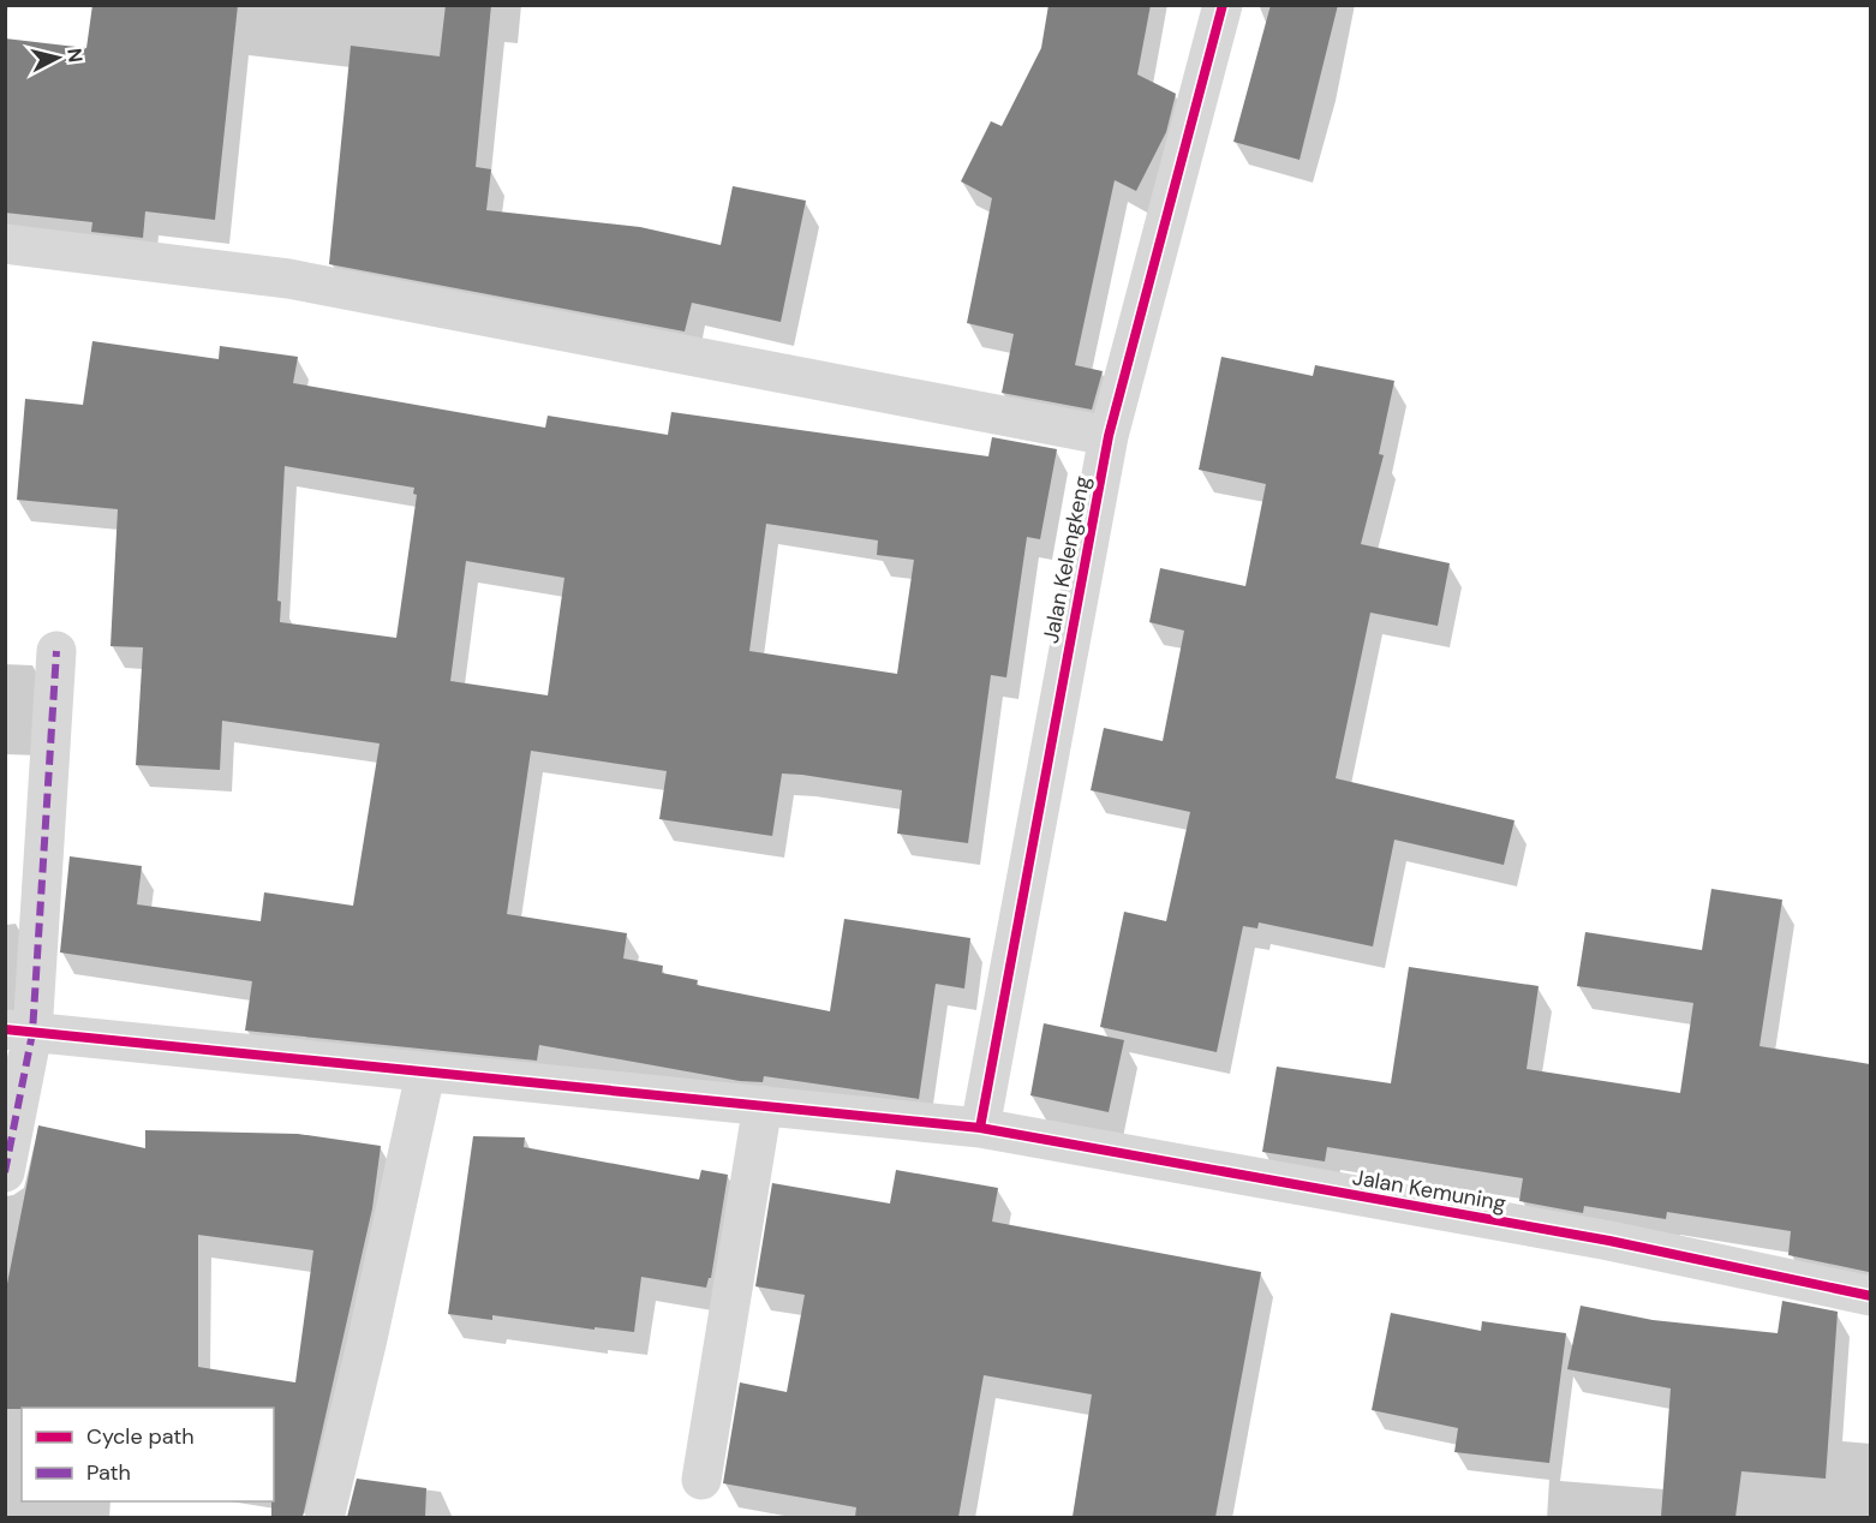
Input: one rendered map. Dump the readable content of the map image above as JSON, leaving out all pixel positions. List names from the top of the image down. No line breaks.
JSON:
{"streets":{"street":["Jalan Kelengkeng","Jalan Kemuning"]},"crossings":[["Jalan Kelengkeng","Jalan Kemuning"]],"legend":["Cycle path","Path"],"north":"right"}
